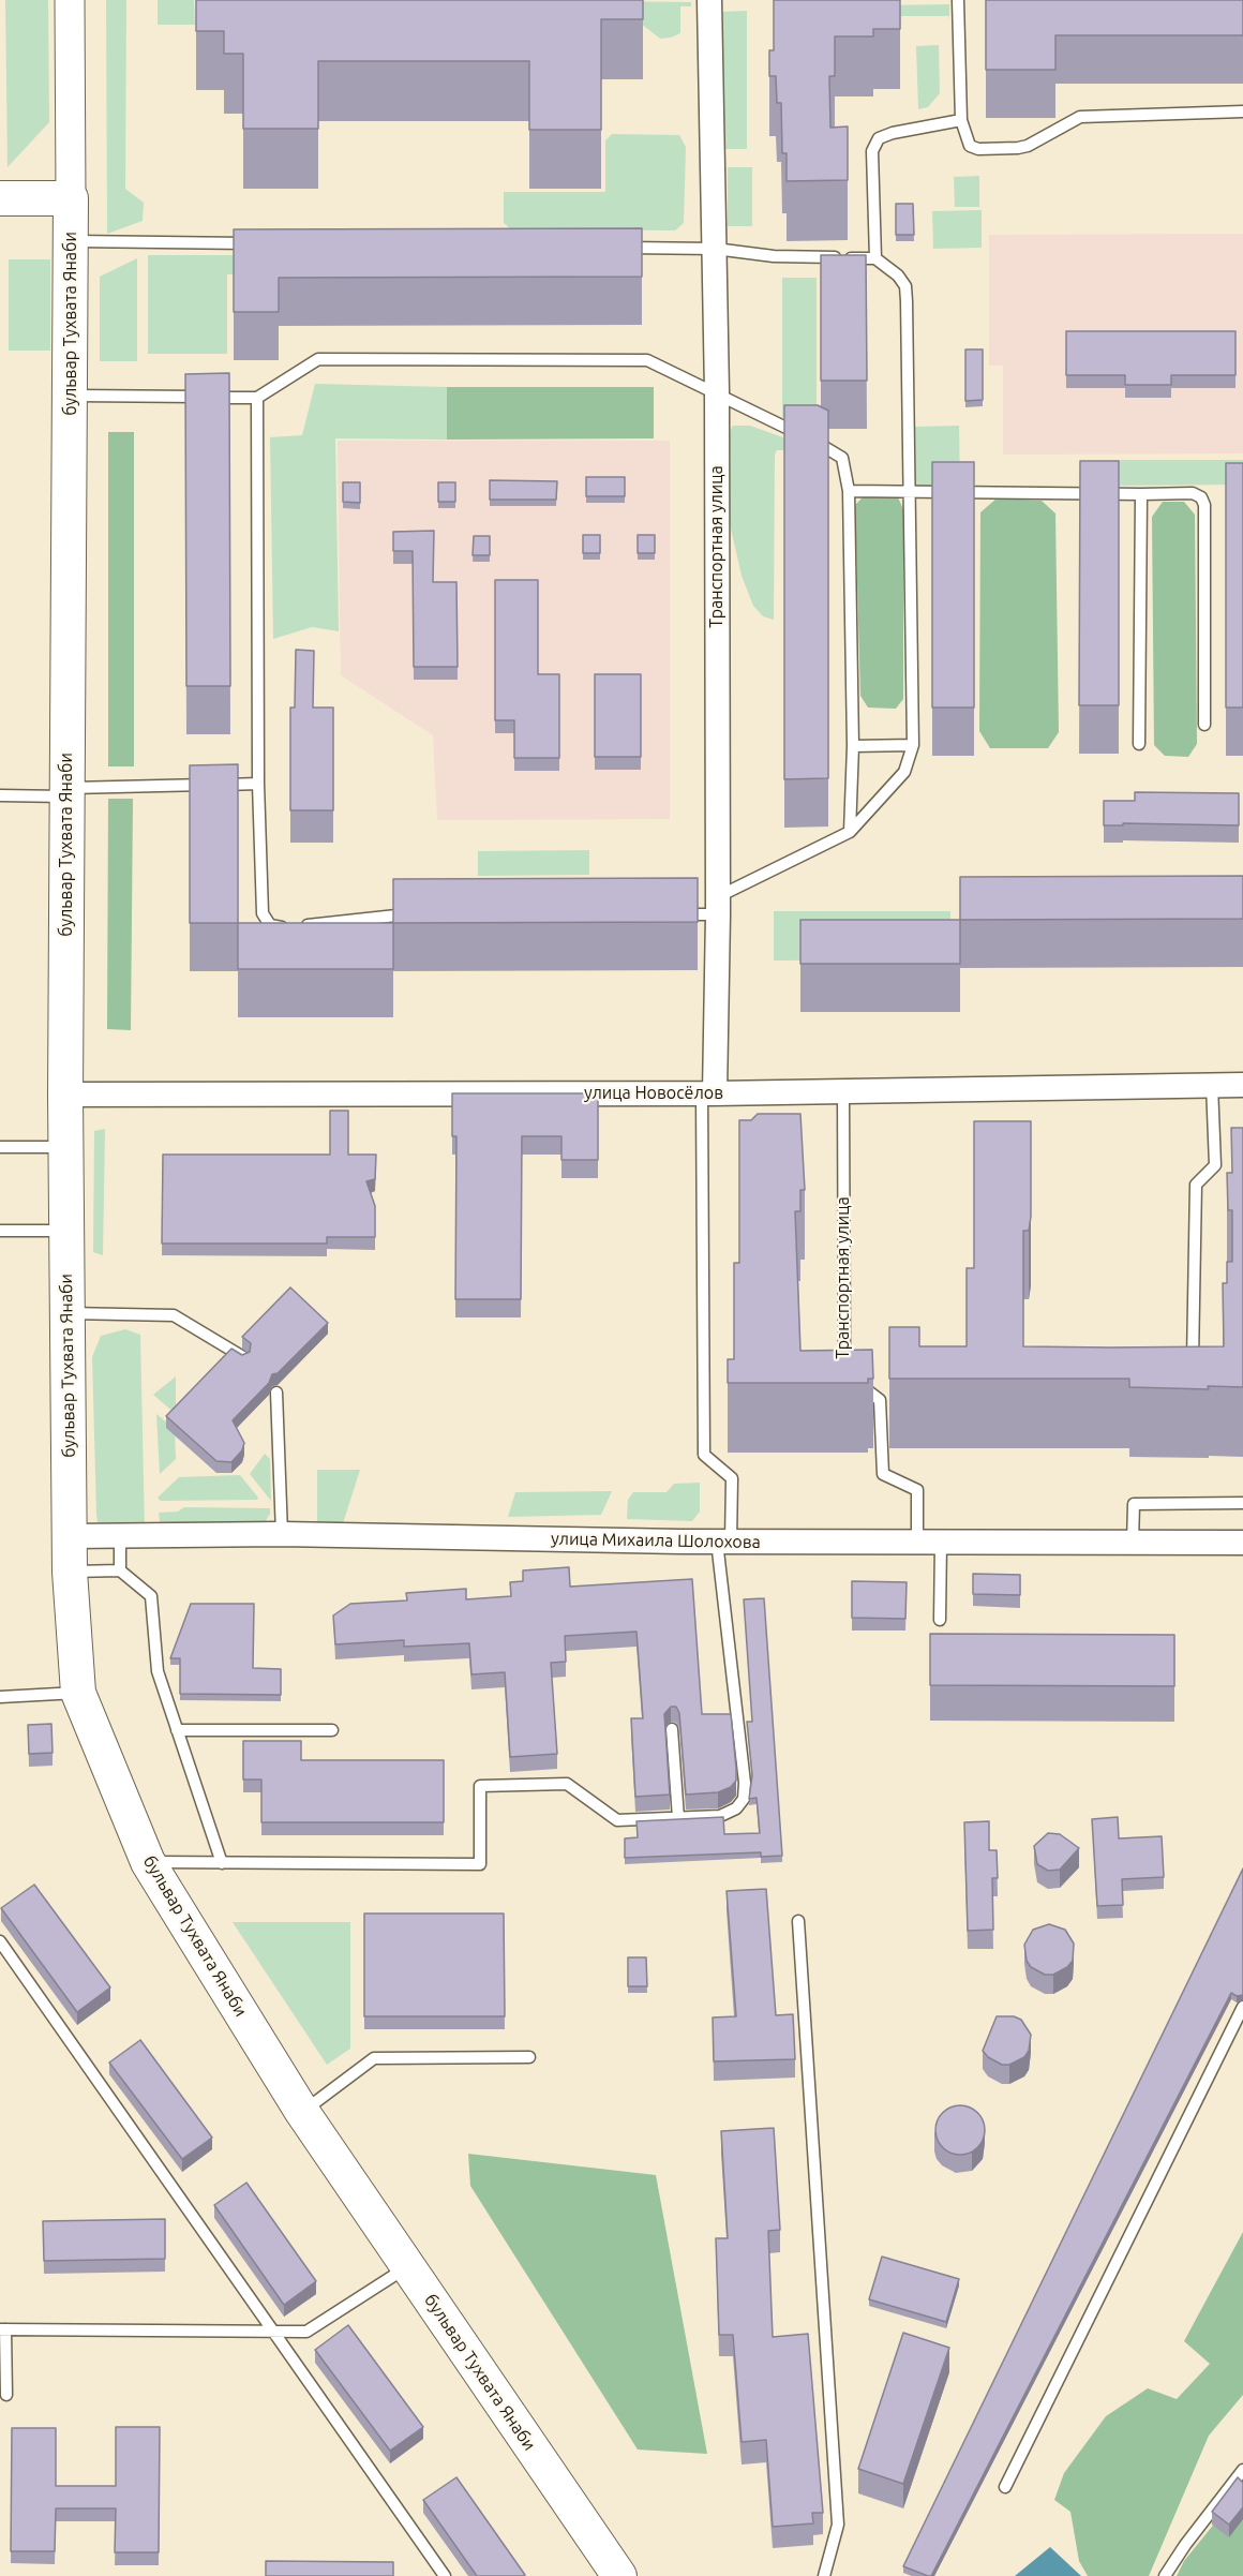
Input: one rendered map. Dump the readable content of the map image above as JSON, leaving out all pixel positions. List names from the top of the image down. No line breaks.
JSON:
{"streets":{"main road":["бульвар Тухвата Янаби"],"street":["Транспортная улица","улица Новосёлов","улица Михаила Шолохова"]},"crossings":[["бульвар Тухвата Янаби","улица Новосёлов"],["бульвар Тухвата Янаби","улица Михаила Шолохова"],["Транспортная улица","улица Новосёлов"],["Транспортная улица","улица Михаила Шолохова"]]}
